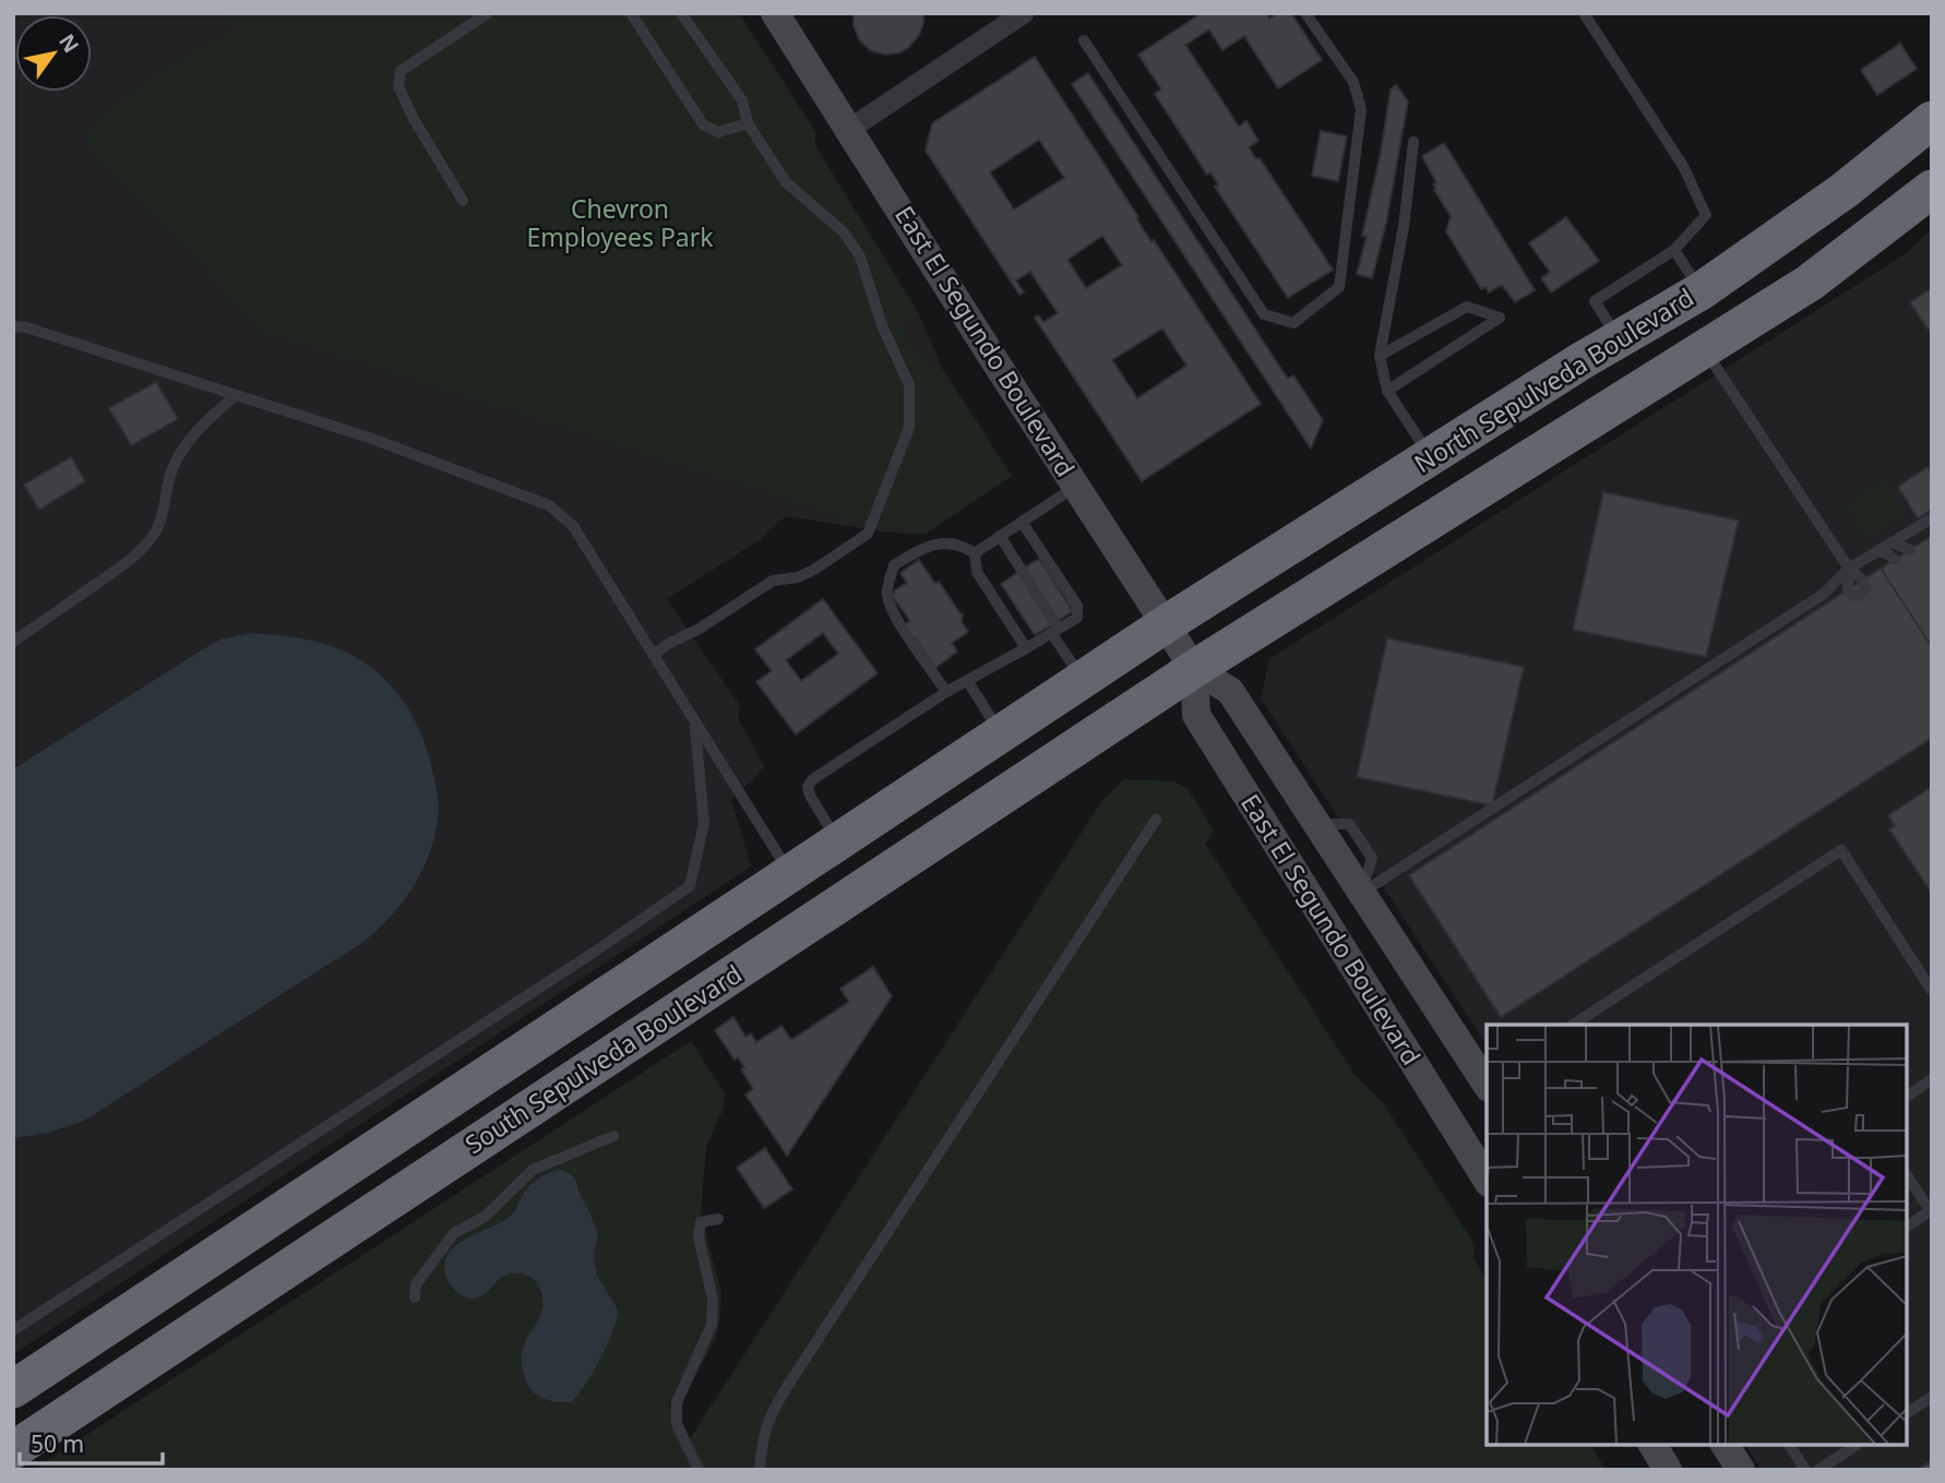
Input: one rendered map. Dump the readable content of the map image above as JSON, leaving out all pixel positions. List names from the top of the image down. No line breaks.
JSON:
{"streets":{"highway":["North Sepulveda Boulevard","South Sepulveda Boulevard"],"main road":["East El Segundo Boulevard"]},"crossings":[["East El Segundo Boulevard","North Sepulveda Boulevard"],["East El Segundo Boulevard","South Sepulveda Boulevard"],["North Sepulveda Boulevard","South Sepulveda Boulevard"]],"parks":["Chevron Employees Park"],"scale_bar":"50 m","north":"top right"}
